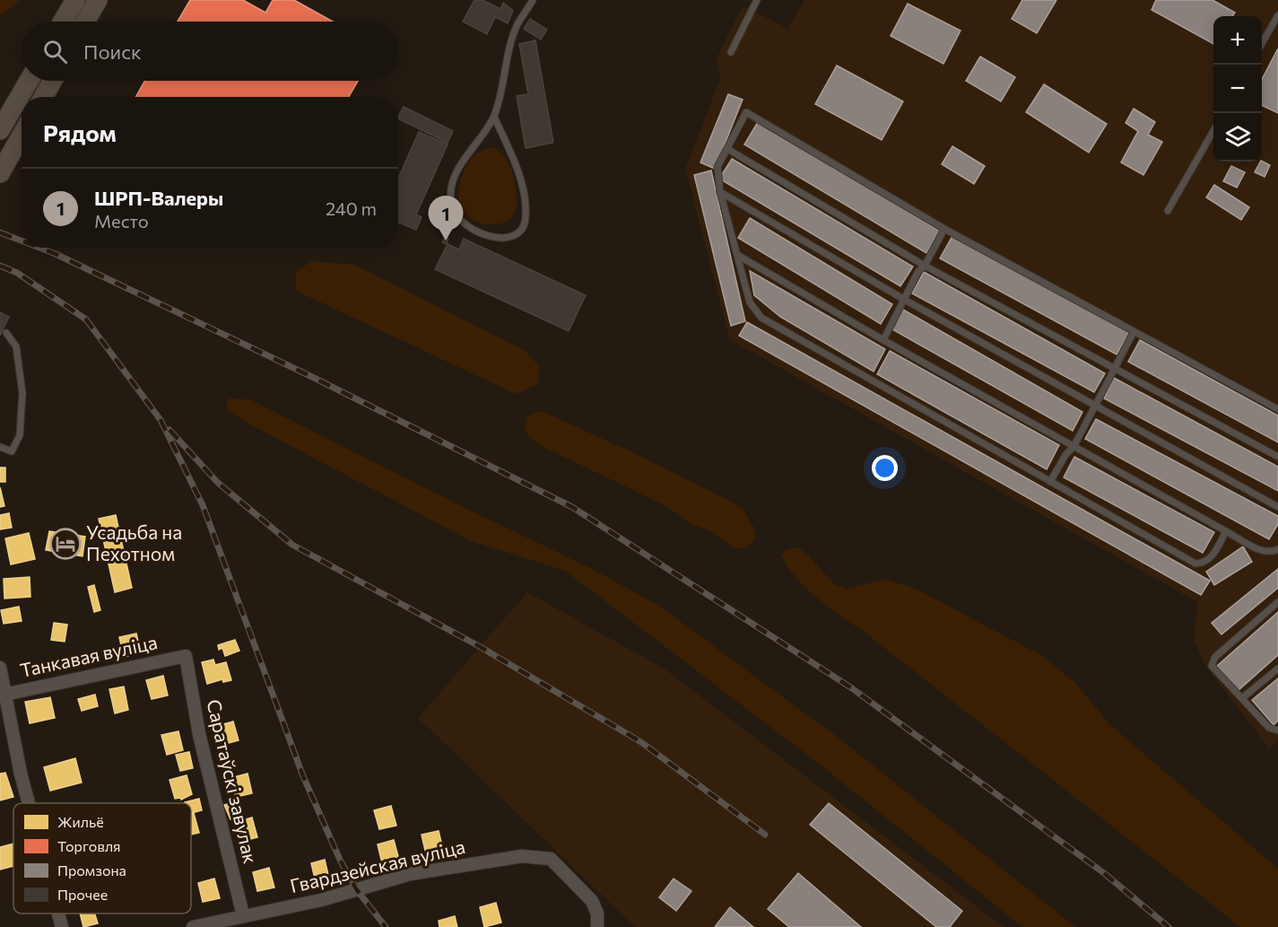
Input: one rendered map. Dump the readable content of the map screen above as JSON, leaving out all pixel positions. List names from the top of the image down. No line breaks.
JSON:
{"streets":{"street":["Танкавая вуліца","Саратаўскі завулак","Гвардзейская вуліца"]},"crossings":[["Танкавая вуліца","Саратаўскі завулак"],["Саратаўскі завулак","Гвардзейская вуліца"]],"places":{"hotel":["Усадьба на Пехотном"]},"legend":["Жильё","Торговля","Промзона","Прочее"],"page":{"map_buttons":["+","−"],"search":"Поиск","heading":"Рядом","list":[{"mark":"1","name":"ШРП-Валеры","note":"Место","value":"240 m"}],"pins":"1"}}
